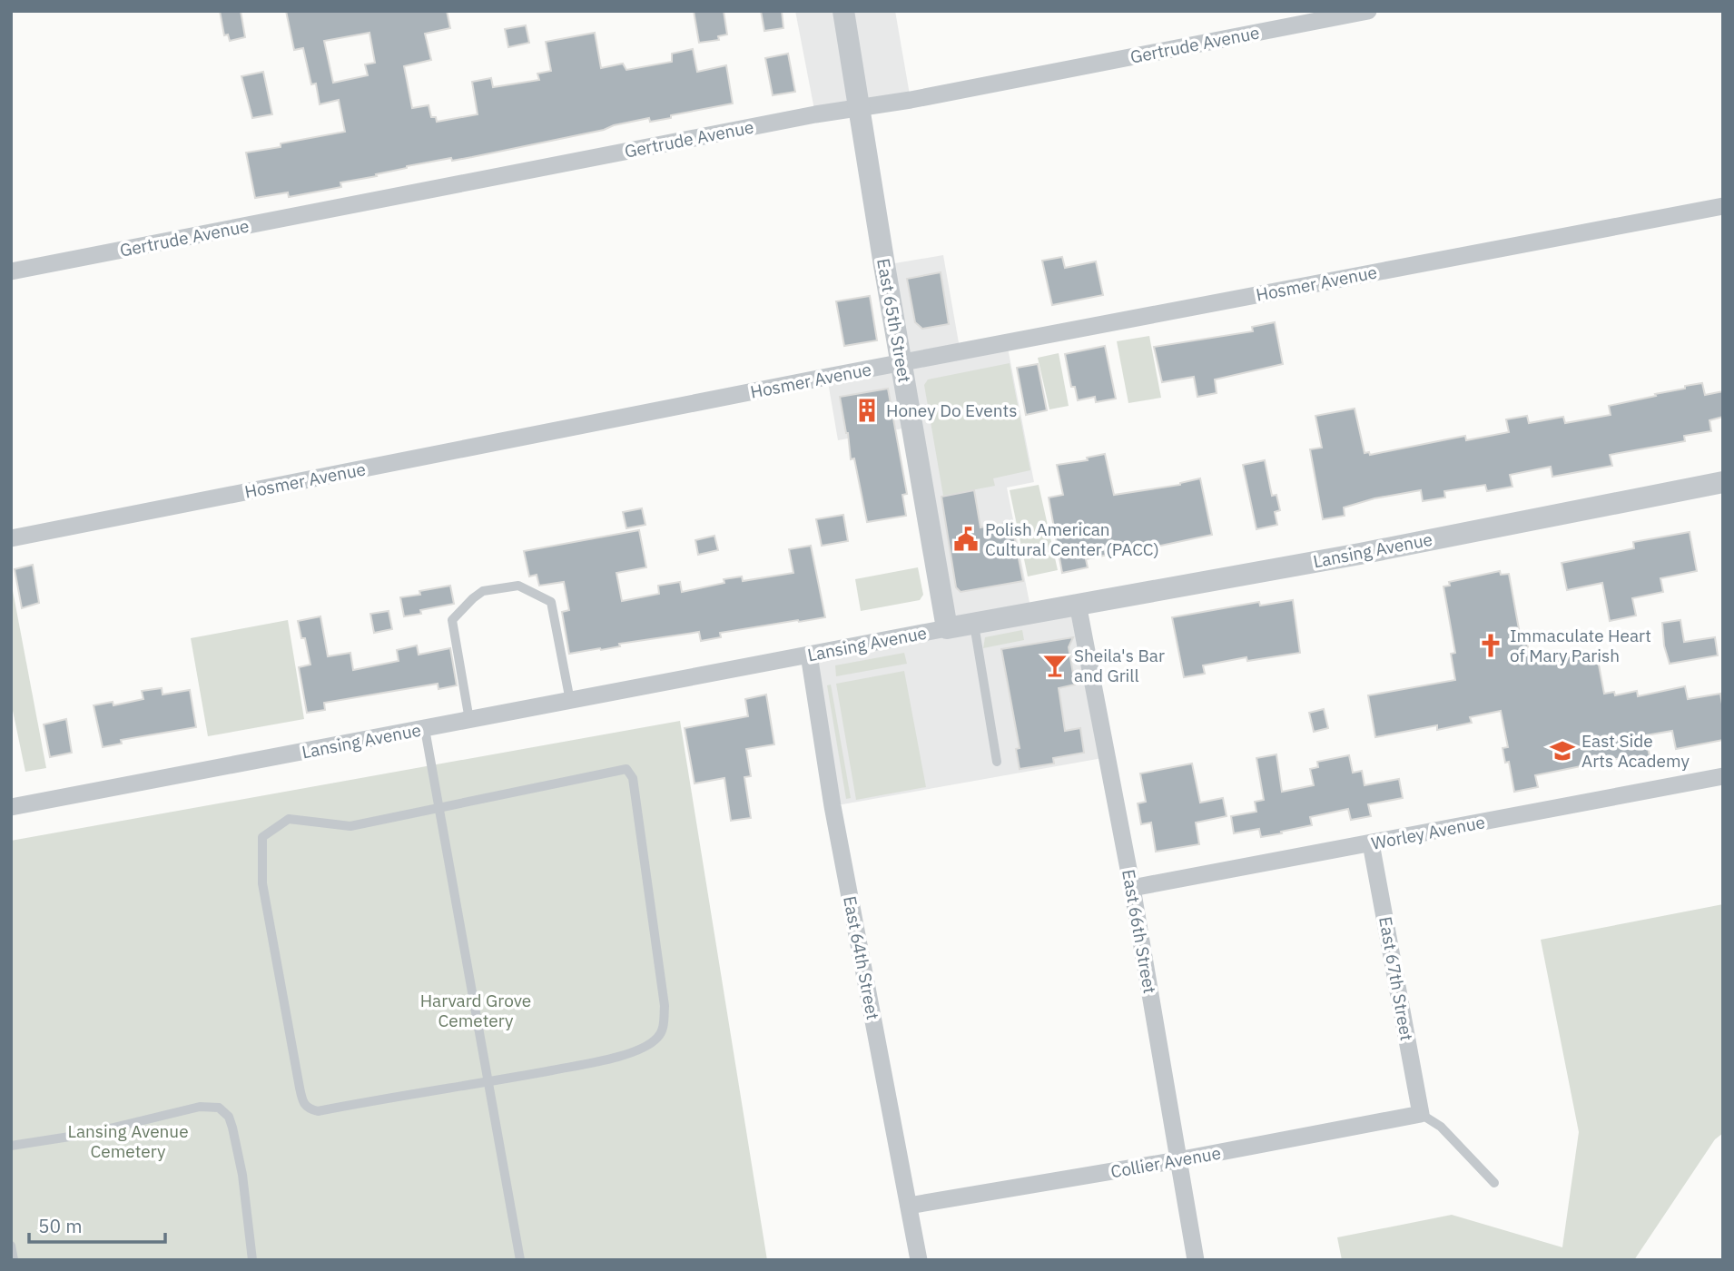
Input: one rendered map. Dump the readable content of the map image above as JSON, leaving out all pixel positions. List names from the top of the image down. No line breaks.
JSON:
{"streets":{"street":["Gertrude Avenue","Hosmer Avenue","East 65th Street","Lansing Avenue","Worley Avenue","East 66th Street","East 64th Street","East 67th Street","Collier Avenue"]},"crossings":[["Gertrude Avenue","East 65th Street"],["Hosmer Avenue","East 65th Street"],["East 65th Street","Lansing Avenue"],["Lansing Avenue","East 66th Street"],["Lansing Avenue","East 64th Street"],["Worley Avenue","East 66th Street"],["Worley Avenue","East 67th Street"],["East 66th Street","Collier Avenue"],["East 64th Street","Collier Avenue"],["East 67th Street","Collier Avenue"]],"parks":["Harvard Grove Cemetery","Lansing Avenue Cemetery"],"places":{"building":["Honey Do Events"],"public building":["Polish American Cultural Center (PACC)"],"church":["Immaculate Heart of Mary Parish"],"bar":["Sheila's Bar and Grill"],"school or university":["East Side Arts Academy"]},"scale_bar":"50 m"}
